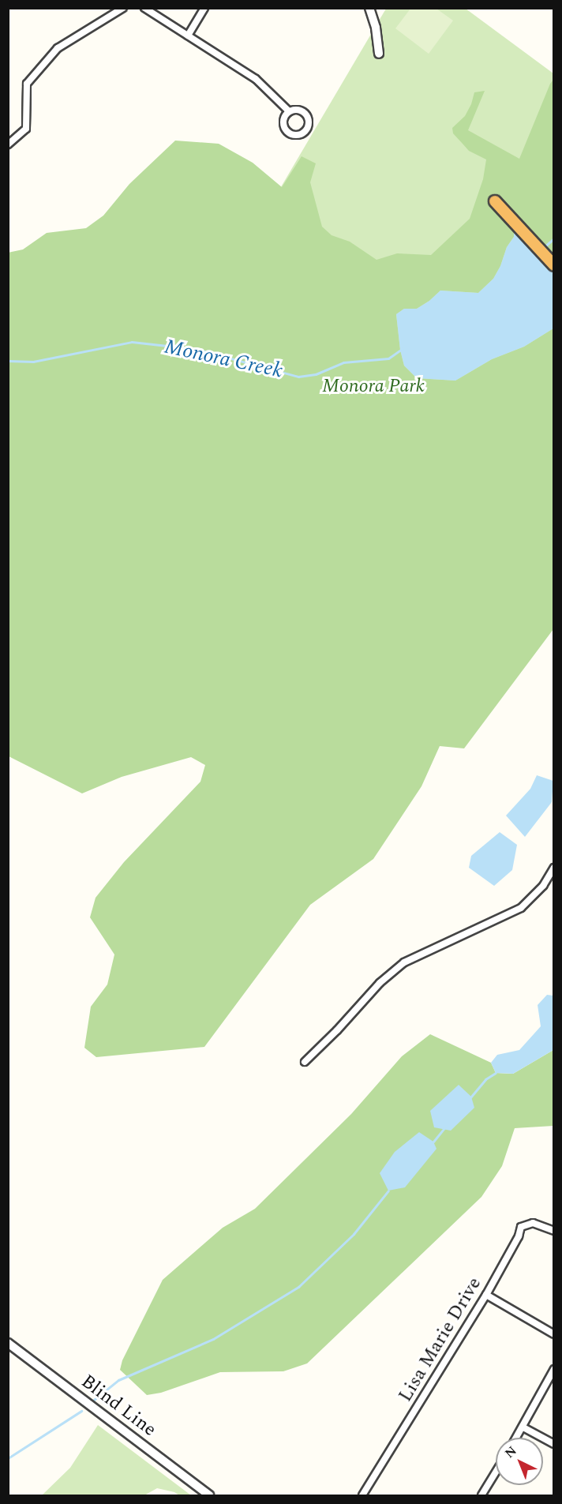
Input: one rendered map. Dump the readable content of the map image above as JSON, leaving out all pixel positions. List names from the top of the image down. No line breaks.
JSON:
{"streets":{"street":["Lisa Marie Drive","Blind Line"]},"water":["Monora Creek"],"parks":["Monora Park"],"north":"top left"}
